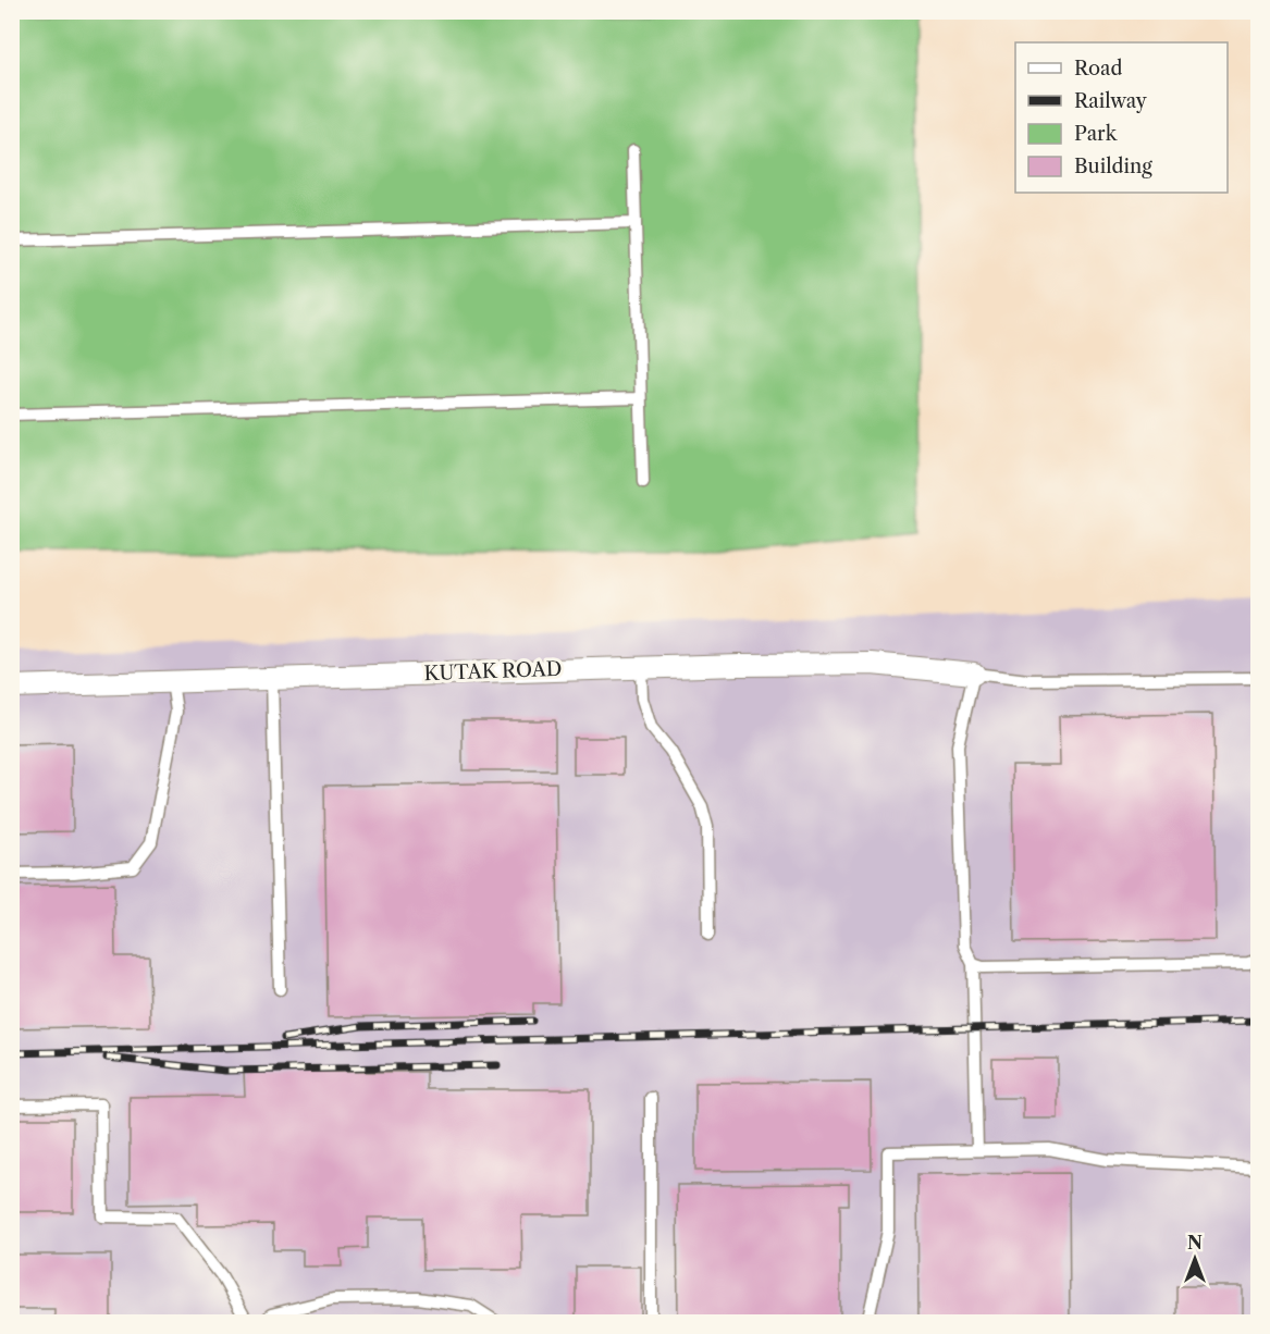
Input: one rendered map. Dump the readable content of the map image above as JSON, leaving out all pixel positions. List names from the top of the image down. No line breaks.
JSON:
{"streets":{"street":["KUTAK ROAD"]},"legend":["Road","Railway","Park","Building"],"north":"top"}
